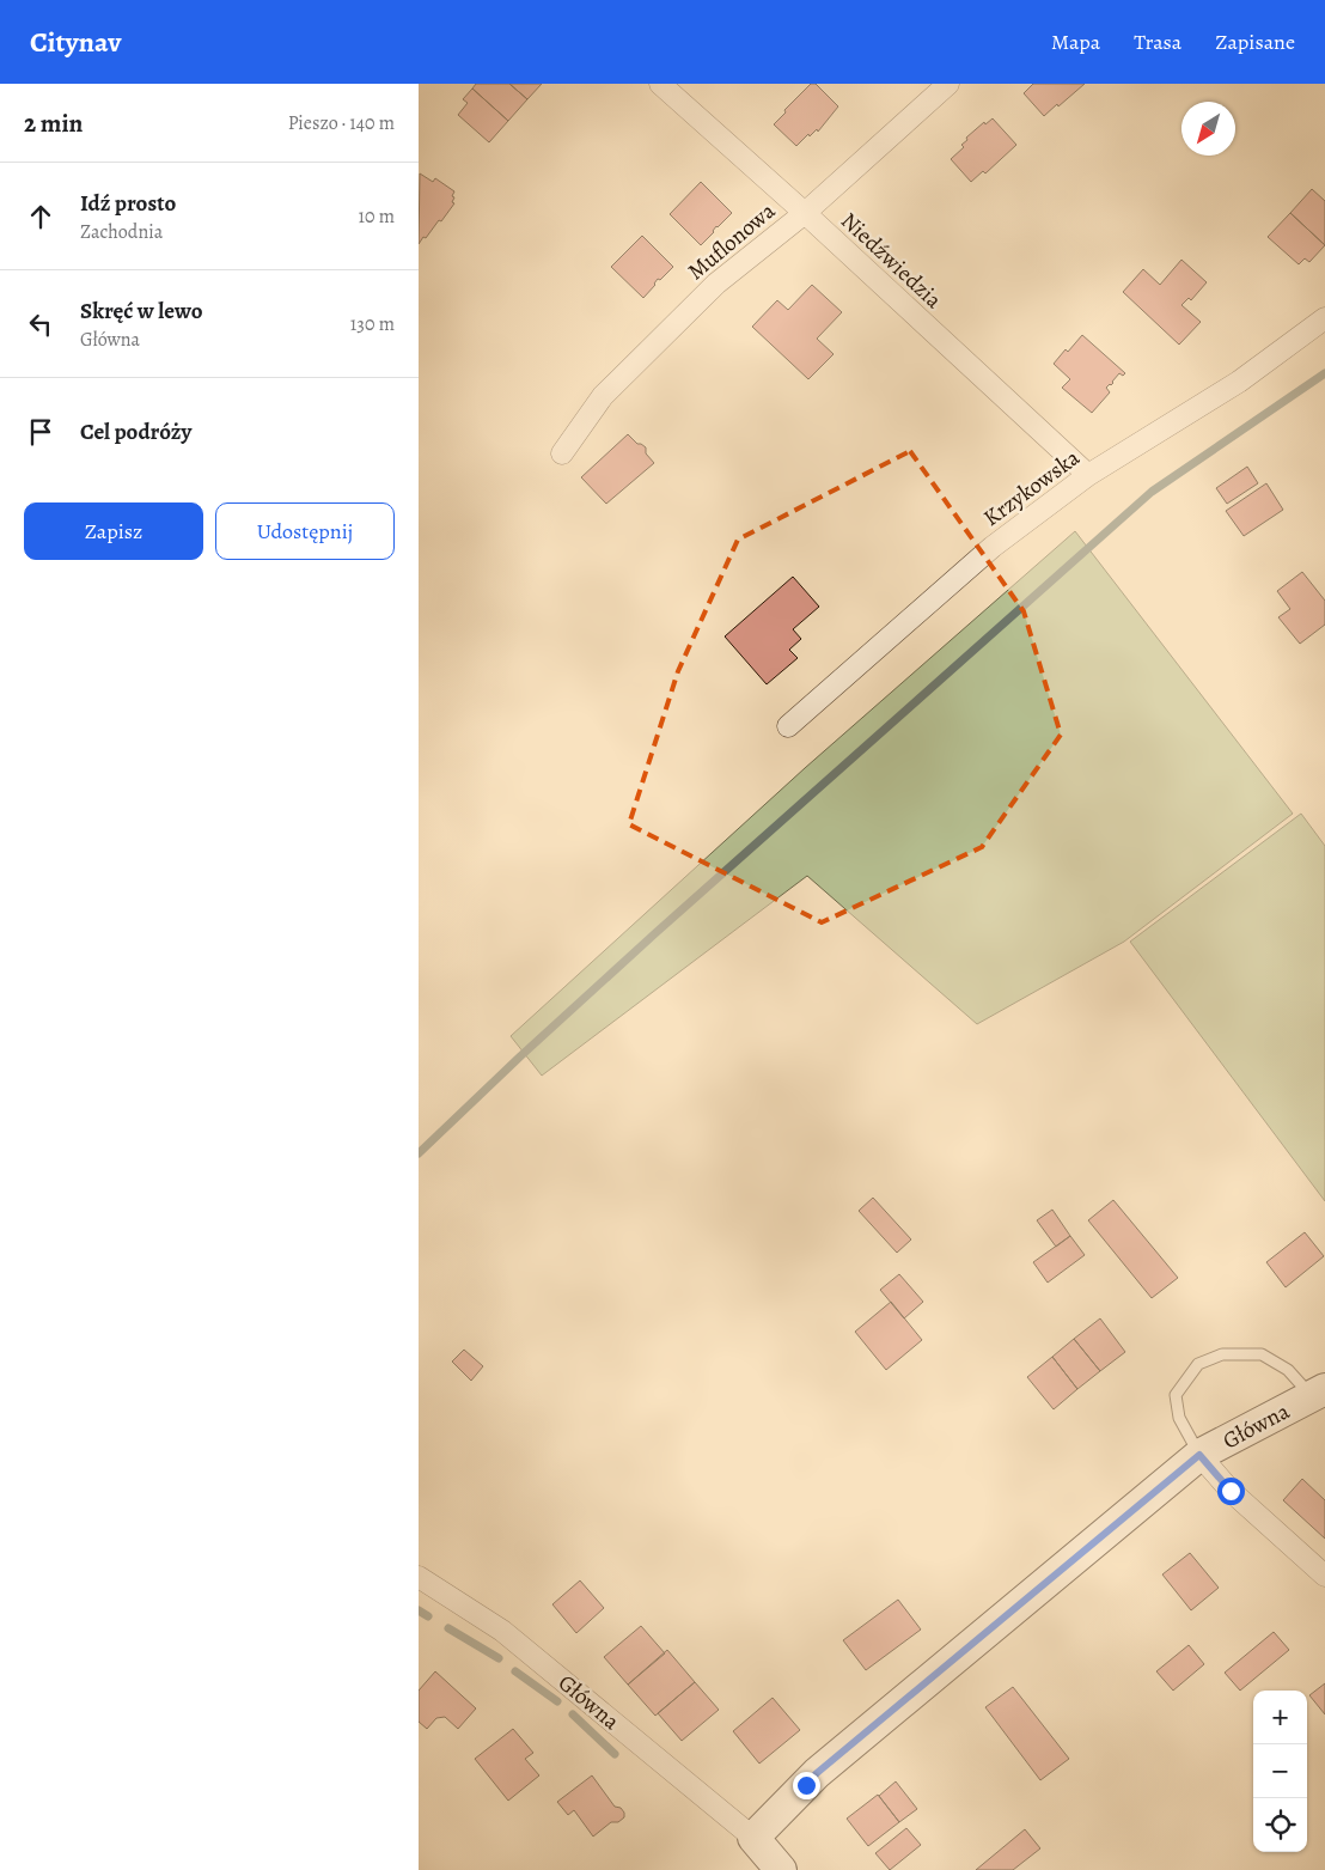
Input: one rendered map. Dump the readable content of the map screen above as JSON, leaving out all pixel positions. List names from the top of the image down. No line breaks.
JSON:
{"streets":{"street":["Muflonowa","Niedźwiedzia","Krzykowska","Główna"]},"crossings":[["Muflonowa","Niedźwiedzia"],["Niedźwiedzia","Krzykowska"]],"north":"bottom left","page":{"header":"Citynav","nav":["Mapa","Trasa","Zapisane"],"heading":["2 min","Pieszo · 140 m"],"list":[["Idź prosto","Zachodnia","10 m"],["Skręć w lewo","Główna","130 m"],"Cel podróży"],"buttons":["Zapisz","Udostępnij"],"map_buttons":["+","−"]}}
